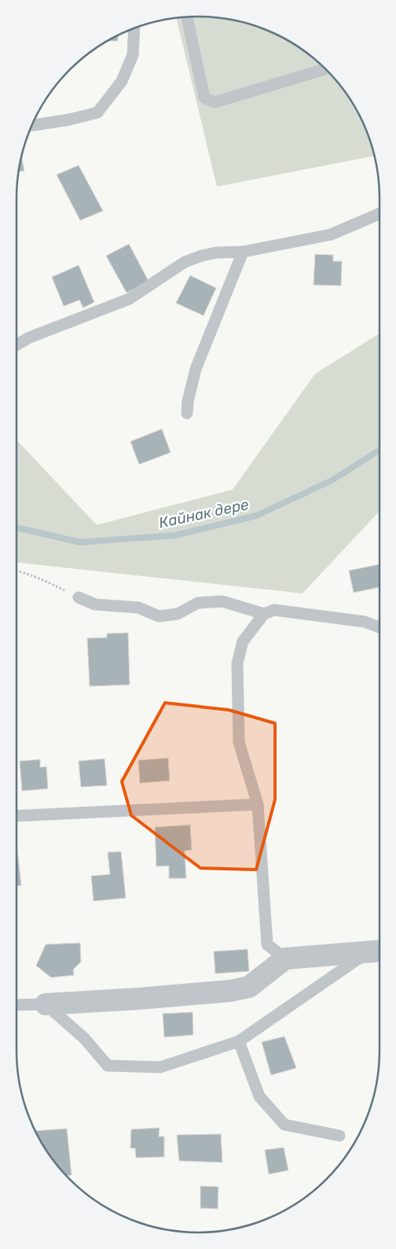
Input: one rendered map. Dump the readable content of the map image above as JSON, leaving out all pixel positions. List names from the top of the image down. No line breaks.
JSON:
{"water":["Кайнак дере"]}
